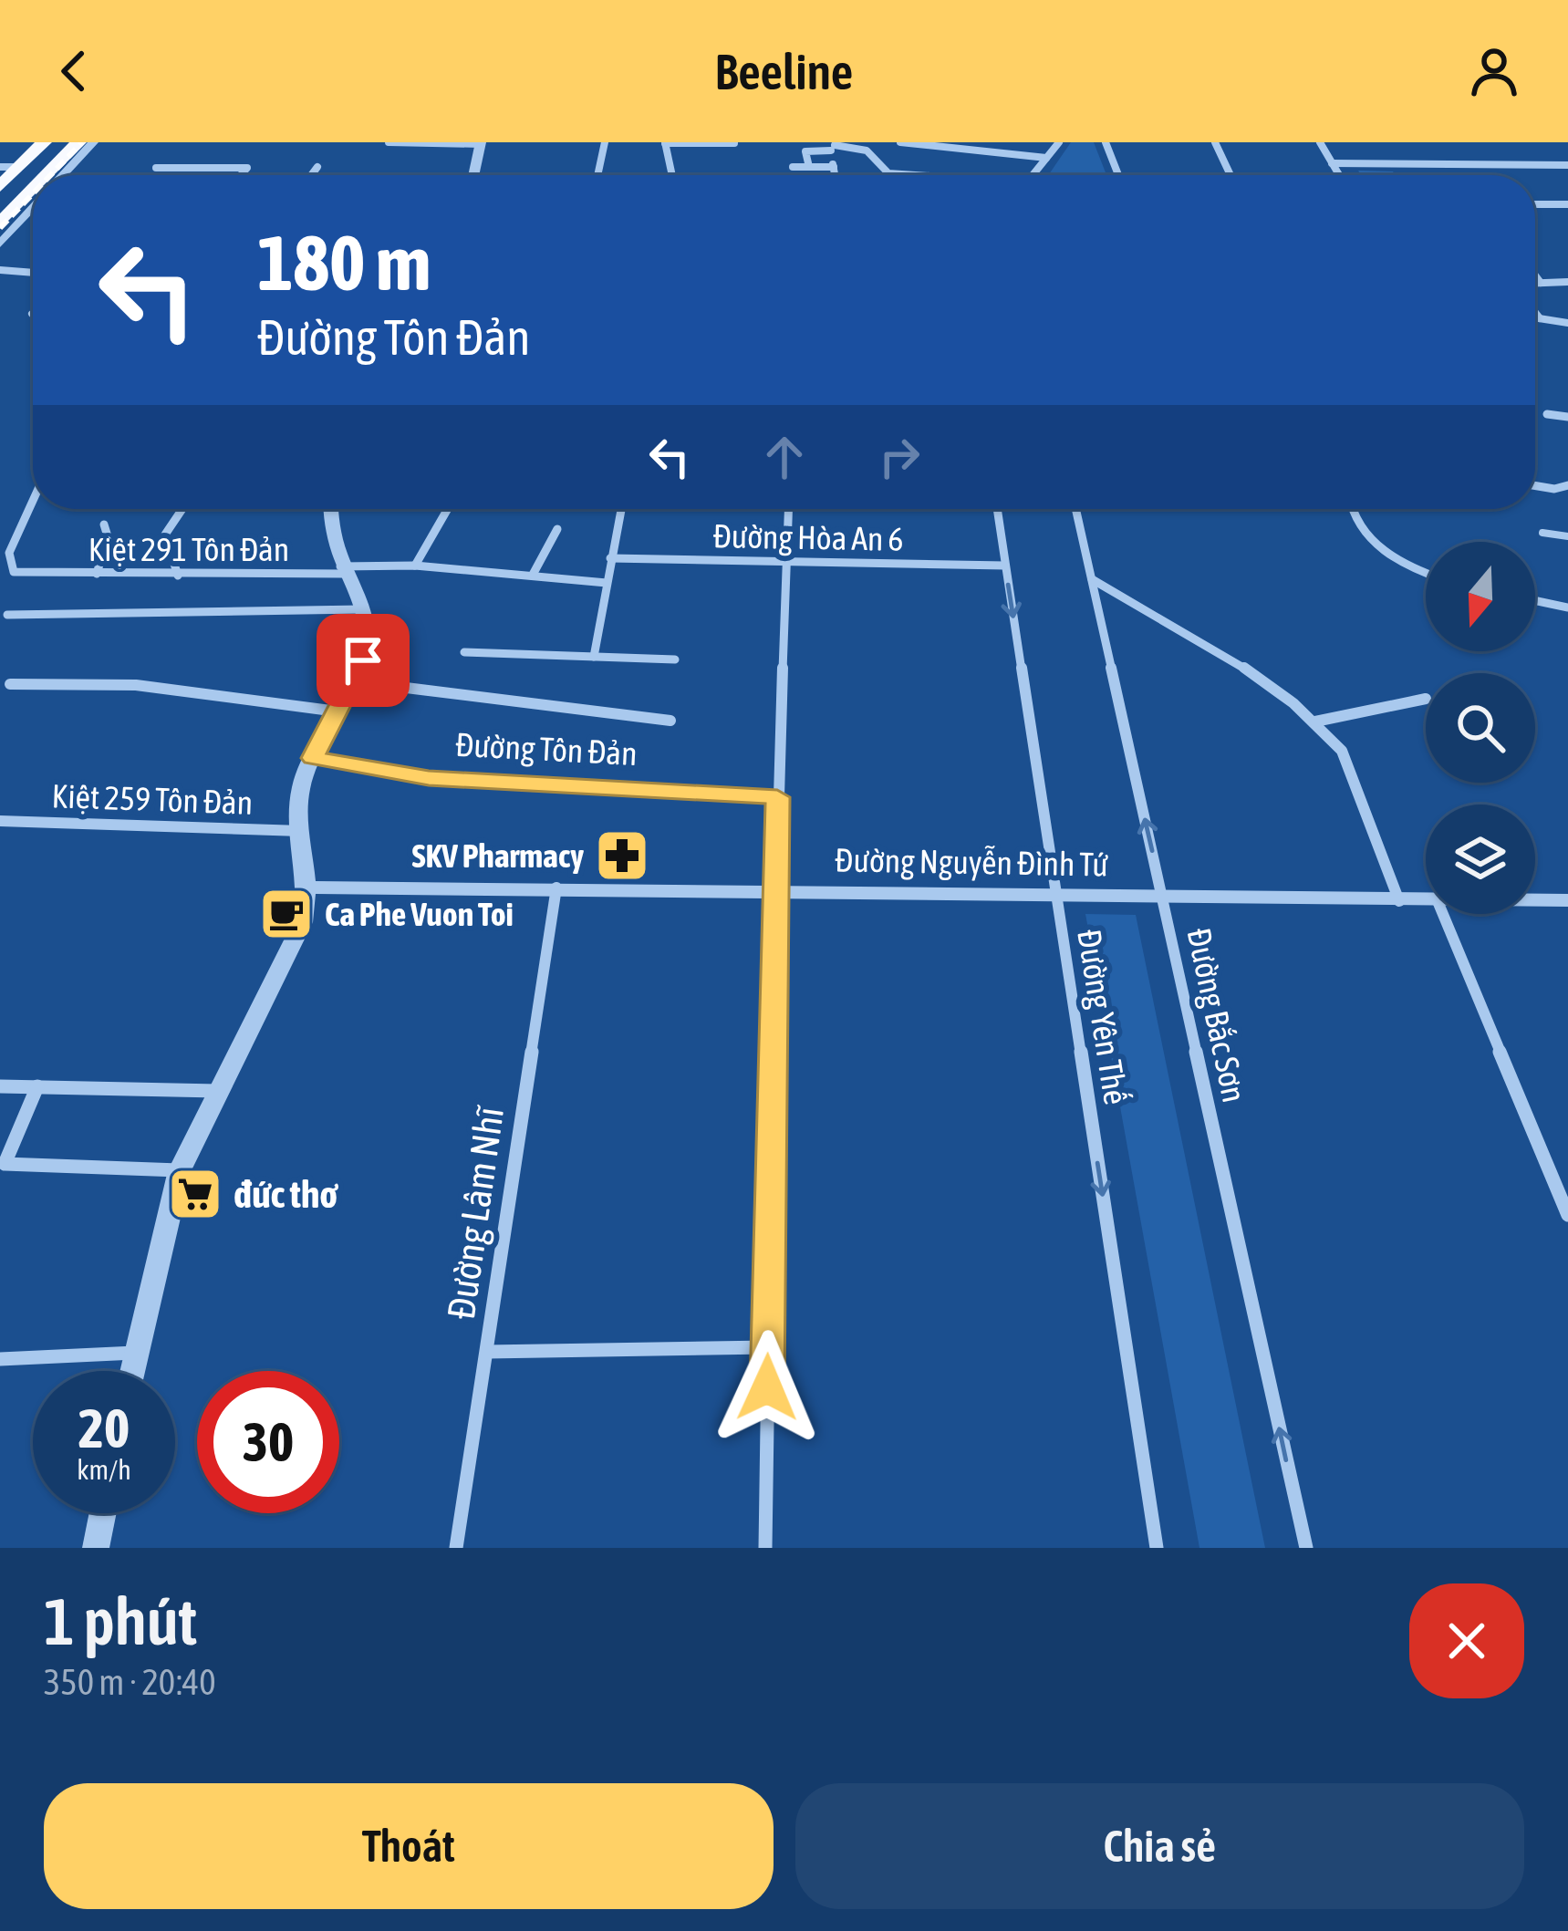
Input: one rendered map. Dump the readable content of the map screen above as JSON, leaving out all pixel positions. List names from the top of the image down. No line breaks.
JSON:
{"streets":{"street":["Đường Hòa An 6","Kiệt 291 Tôn Đản","Đường Tôn Đản","Kiệt 259 Tôn Đản","Đường Nguyễn Đình Tứ","Đường Bắc Sơn","Đường Yên Thế","Đường Lâm Nhĩ"]},"crossings":[["Đường Hòa An 6","Đường Yên Thế"],["Đường Nguyễn Đình Tứ","Đường Bắc Sơn"],["Đường Nguyễn Đình Tứ","Đường Yên Thế"],["Đường Nguyễn Đình Tứ","Đường Lâm Nhĩ"]],"one_way":["Đường Bắc Sơn","Đường Yên Thế"],"places":{"pharmacy":["SKV Pharmacy"],"cafe":["Ca Phe Vuon Toi"],"supermarket":["đức thơ"]},"north":"bottom","page":{"header":"Beeline","turn":["180 m","Đường Tôn Đản"],"speed":"20 km/h","limit":"30","heading":["1 phút","350 m · 20:40"],"buttons":["Thoát","Chia sẻ"]}}
